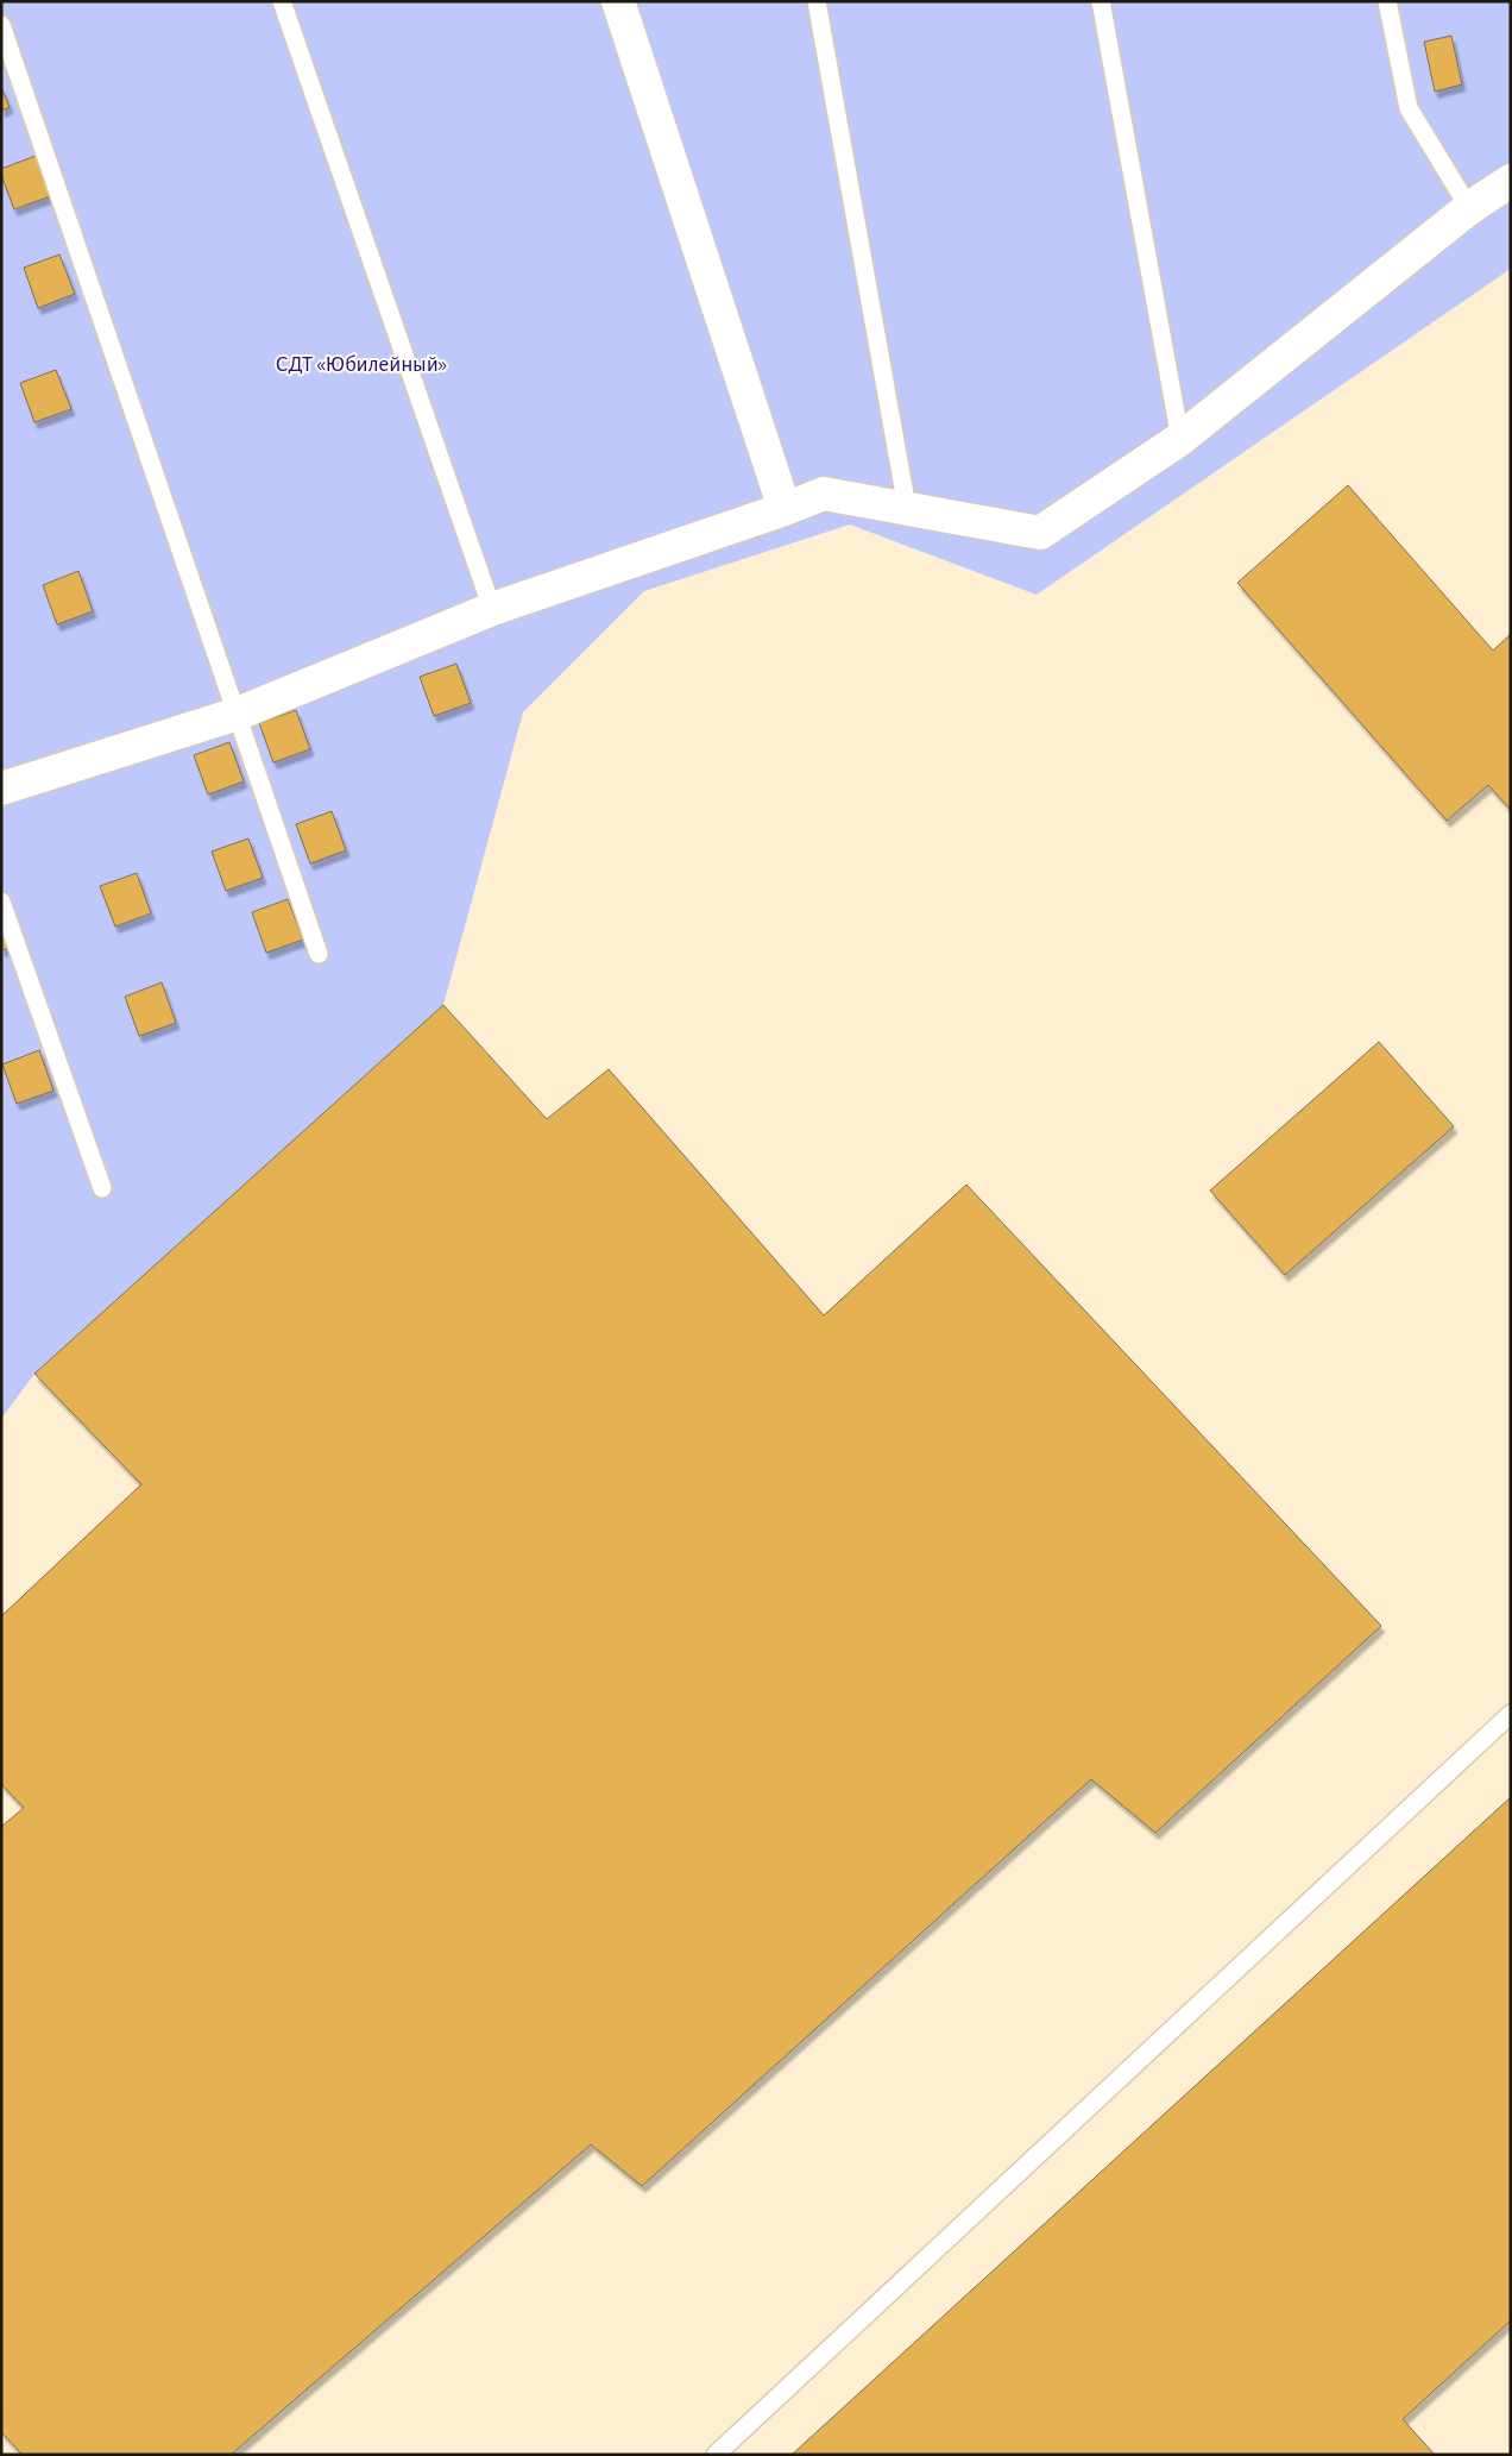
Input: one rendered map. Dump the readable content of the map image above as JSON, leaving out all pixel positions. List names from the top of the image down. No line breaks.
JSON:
{"parks":["СДТ «Юбилейный»"]}
